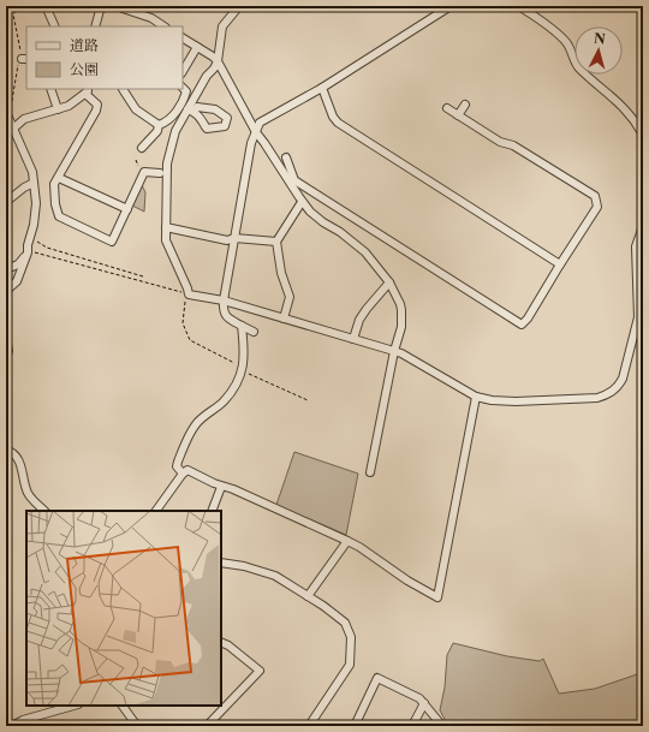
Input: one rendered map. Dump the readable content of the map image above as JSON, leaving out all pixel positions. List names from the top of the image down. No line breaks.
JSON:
{"legend":["道路","公園"],"north":"top"}
